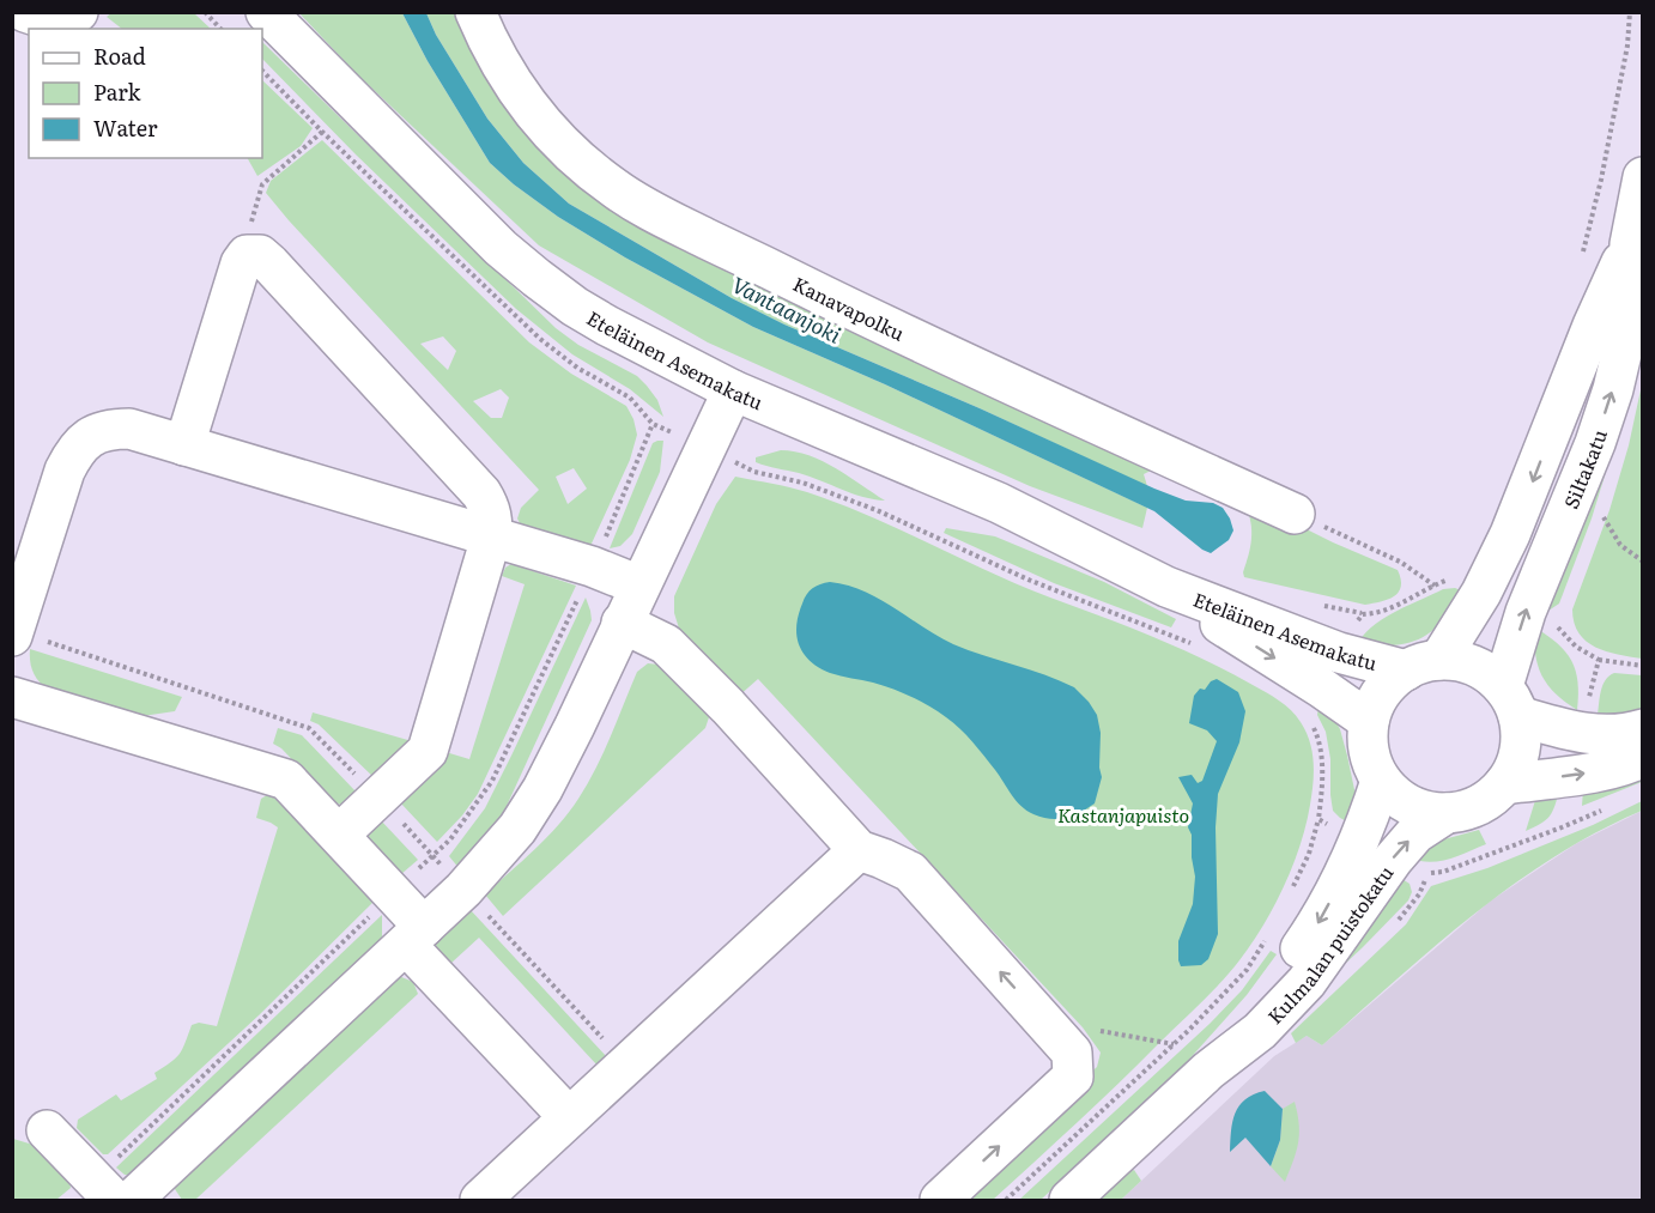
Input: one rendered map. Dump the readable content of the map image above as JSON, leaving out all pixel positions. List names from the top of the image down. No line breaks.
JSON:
{"streets":{"street":["Kanavapolku","Eteläinen Asemakatu","Siltakatu","Kulmalan puistokatu"]},"crossings":[["Eteläinen Asemakatu","Siltakatu"],["Eteläinen Asemakatu","Kulmalan puistokatu"],["Siltakatu","Kulmalan puistokatu"]],"water":["Vantaanjoki"],"parks":["Kastanjapuisto"],"legend":["Road","Park","Water"]}
